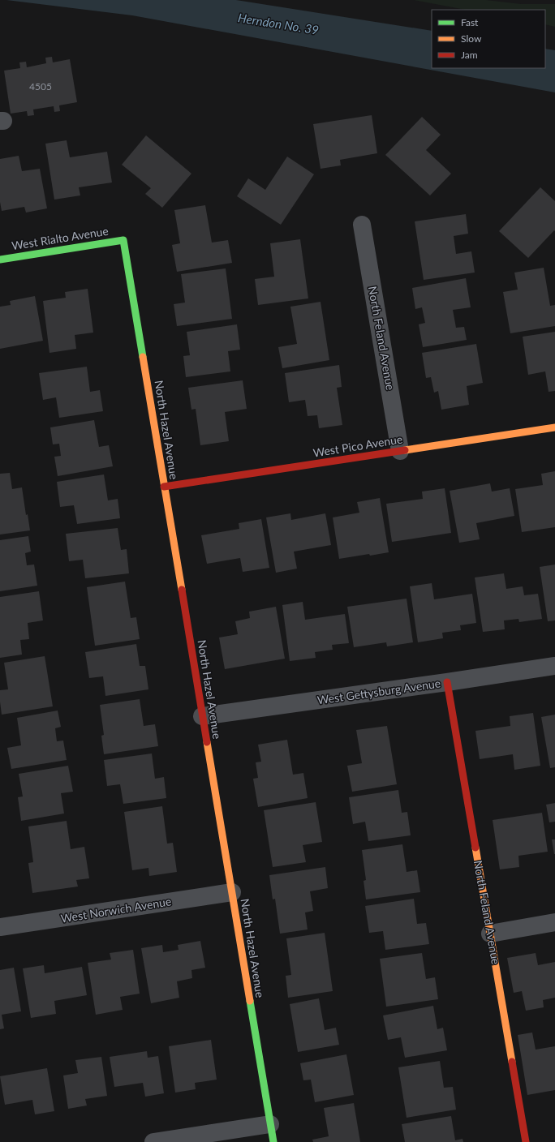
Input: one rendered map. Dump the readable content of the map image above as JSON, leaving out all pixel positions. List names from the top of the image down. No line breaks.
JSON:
{"streets":{"street":["West Rialto Avenue","North Feland Avenue","North Hazel Avenue","West Pico Avenue","West Gettysburg Avenue","West Norwich Avenue"]},"crossings":[["West Rialto Avenue","North Hazel Avenue"],["North Feland Avenue","West Pico Avenue"],["North Feland Avenue","West Gettysburg Avenue"],["North Hazel Avenue","West Pico Avenue"],["North Hazel Avenue","West Gettysburg Avenue"],["North Hazel Avenue","West Norwich Avenue"]],"water":["Herndon No. 39"],"house_numbers":["4505"],"legend":["Fast","Slow","Jam"]}
